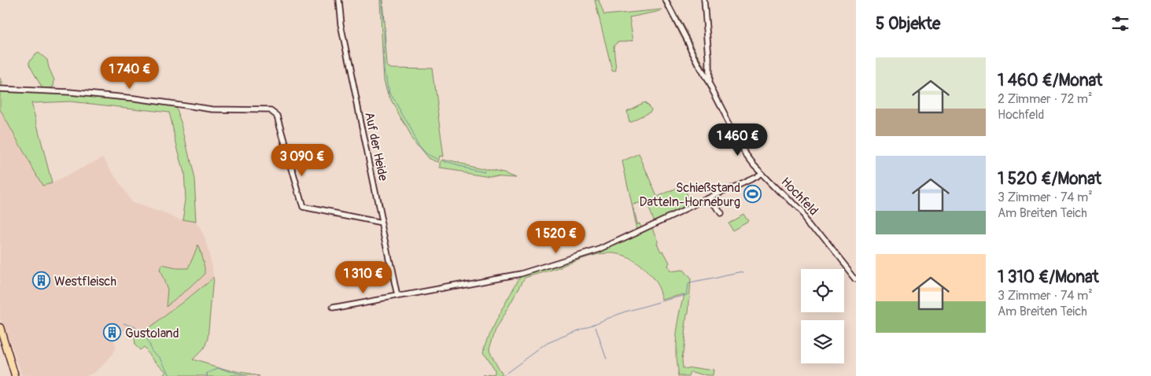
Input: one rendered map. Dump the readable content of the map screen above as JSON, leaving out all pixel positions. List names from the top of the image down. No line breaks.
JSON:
{"streets":{"street":["Auf der Heide","Hochfeld"]},"places":{"sports":["Schießstand Datteln-Horneburg"],"building":["Westfleisch","Gustoland"]},"page":{"heading":"5 Objekte","list":[{"name":"1 460 €/Monat","note":"2 Zimmer · 72 m² · Hochfeld"},{"name":"1 520 €/Monat","note":"3 Zimmer · 74 m² · Am Breiten Teich"},{"name":"1 310 €/Monat","note":"3 Zimmer · 74 m² · Am Breiten Teich"}],"price":["1 740 €","1 460 €","3 090 €","1 520 €","1 310 €"]}}
